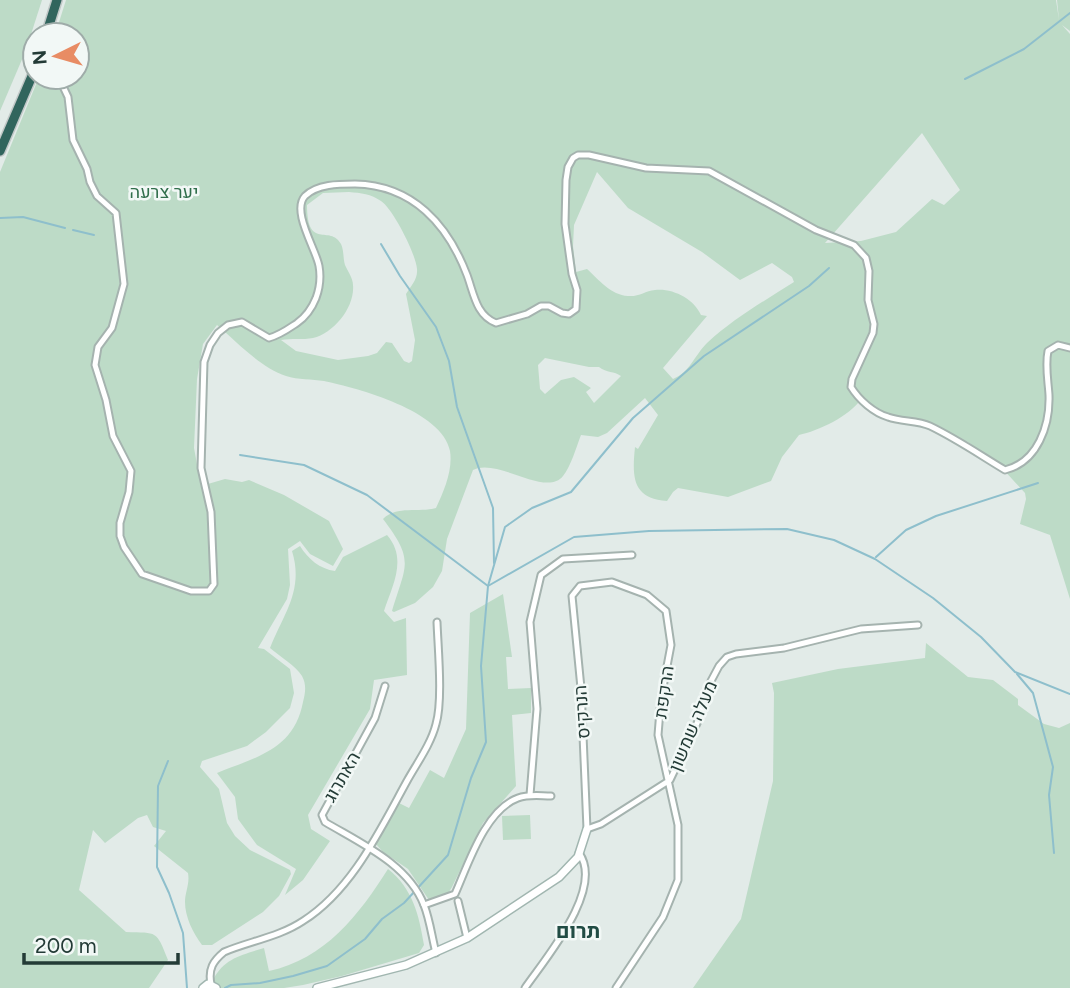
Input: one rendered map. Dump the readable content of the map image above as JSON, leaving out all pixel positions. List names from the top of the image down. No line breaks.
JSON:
{"streets":{"street":["הרקפת","הנרקיס","מעלה שמשון","האתרוג"]},"crossings":[["הרקפת","הנרקיס"],["הרקפת","מעלה שמשון"],["הנרקיס","מעלה שמשון"]],"districts":["תרום"],"parks":["יער צרעה"],"scale_bar":"200 m","north":"left"}
